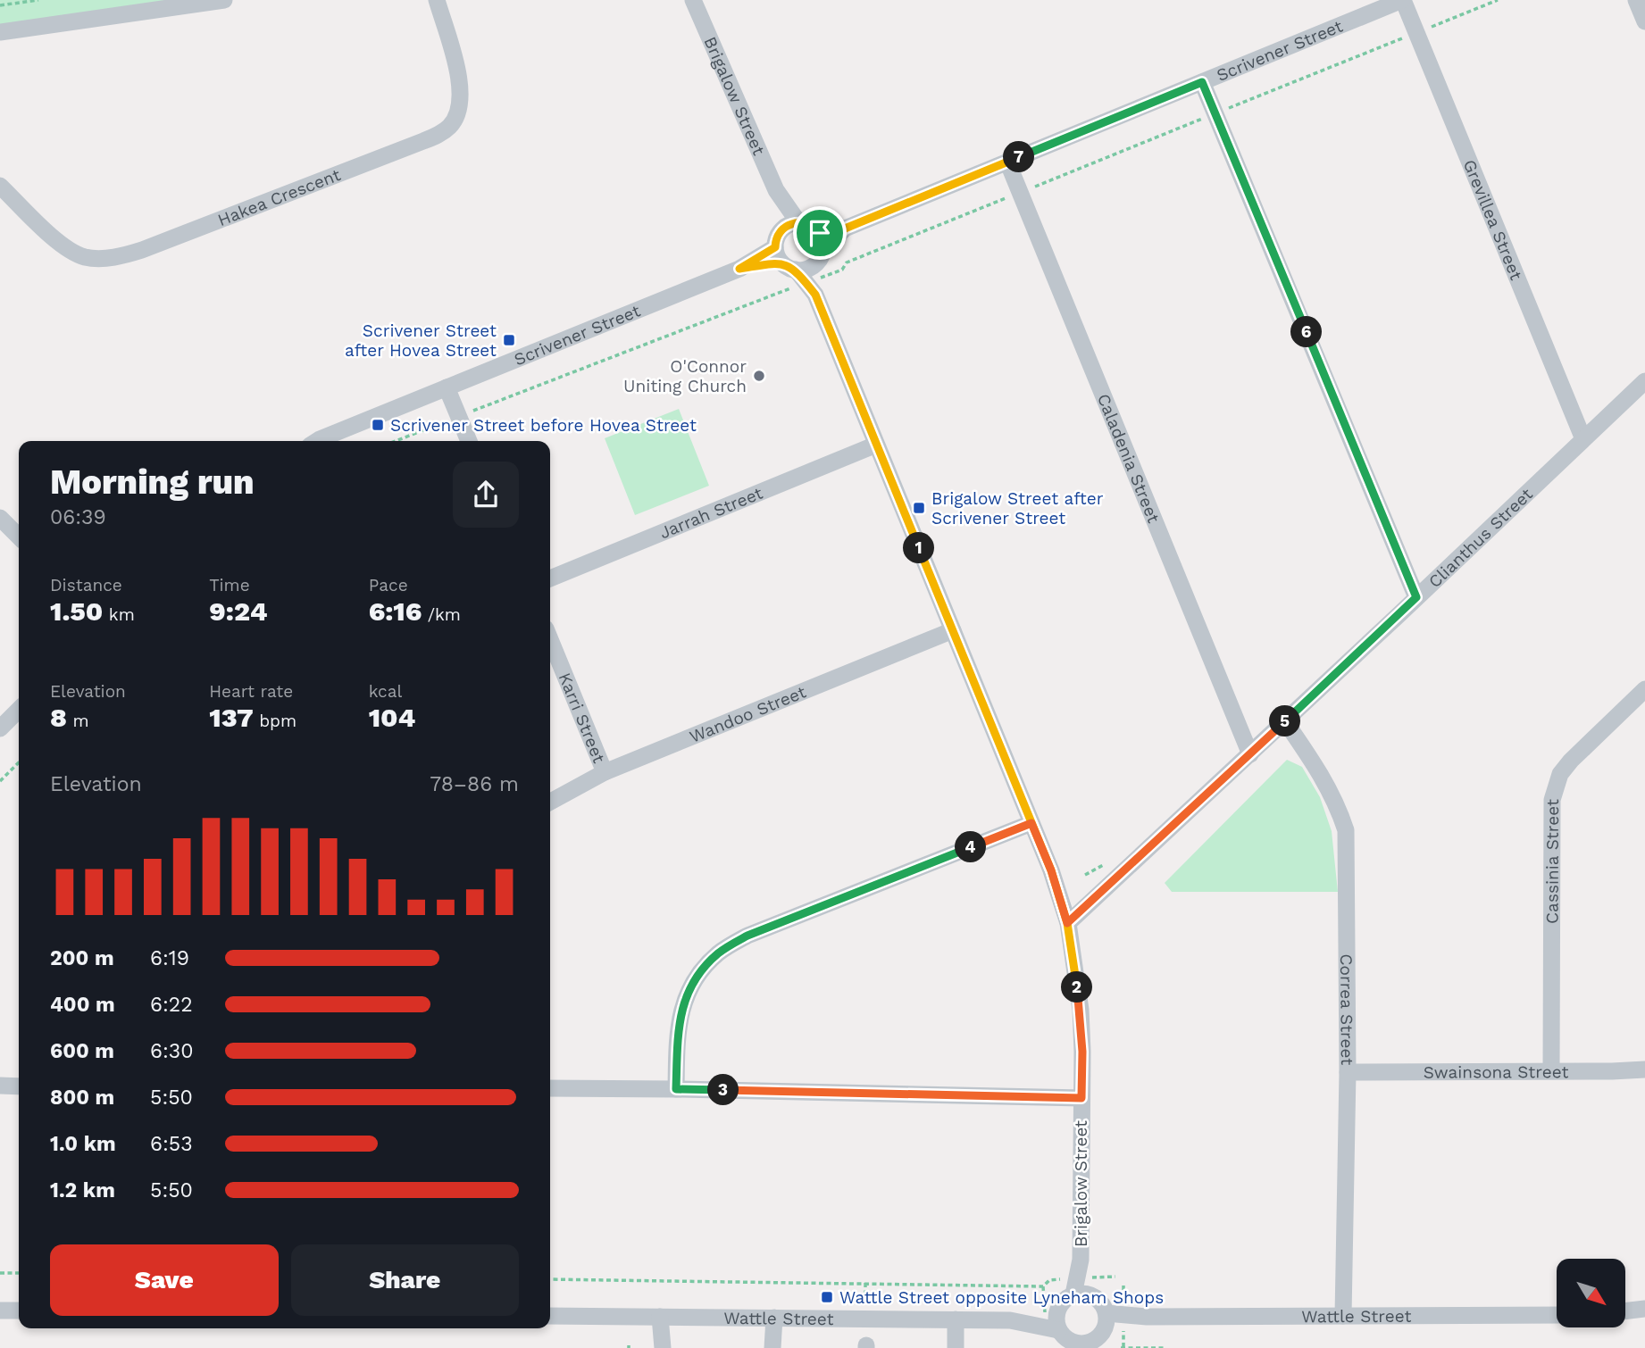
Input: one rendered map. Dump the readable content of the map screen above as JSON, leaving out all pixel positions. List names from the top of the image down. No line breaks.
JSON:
{"streets":{"street":["Scrivener Street","Brigalow Street","Hakea Crescent","Grevillea Street","Caladenia Street","Jarrah Street","Clianthus Street","Wandoo Street","Karri Street","Cassinia Street","Correa Street","Swainsona Street","Wattle Street"]},"crossings":[["Scrivener Street","Brigalow Street"],["Scrivener Street","Grevillea Street"],["Scrivener Street","Caladenia Street"],["Brigalow Street","Jarrah Street"],["Brigalow Street","Clianthus Street"],["Brigalow Street","Wandoo Street"],["Brigalow Street","Wattle Street"],["Grevillea Street","Clianthus Street"],["Caladenia Street","Clianthus Street"],["Clianthus Street","Correa Street"],["Wandoo Street","Karri Street"],["Cassinia Street","Swainsona Street"],["Correa Street","Swainsona Street"],["Correa Street","Wattle Street"]],"places":{"transit":["Scrivener Street after Hovea Street","Scrivener Street before Hovea Street","Brigalow Street after Scrivener Street","Wattle Street opposite Lyneham Shops"],"other":["O'Connor Uniting Church"]},"north":"bottom right","page":{"pins":["7","6","1","5","4","2","3"],"heading":["Morning run","06:39"],"stats":[["Distance","1.50 km"],["Time","9:24"],["Pace","6:16 /km"],["Elevation","8 m"],["Heart rate","137 bpm"],["kcal","104"]],"chart":["Elevation","78–86 m"],"list":[{"name":"200 m","note":"6:19"},{"name":"400 m","note":"6:22"},{"name":"600 m","note":"6:30"},{"name":"800 m","note":"5:50"},{"name":"1.0 km","note":"6:53"},{"name":"1.2 km","note":"5:50"}],"buttons":["Save","Share"]}}
